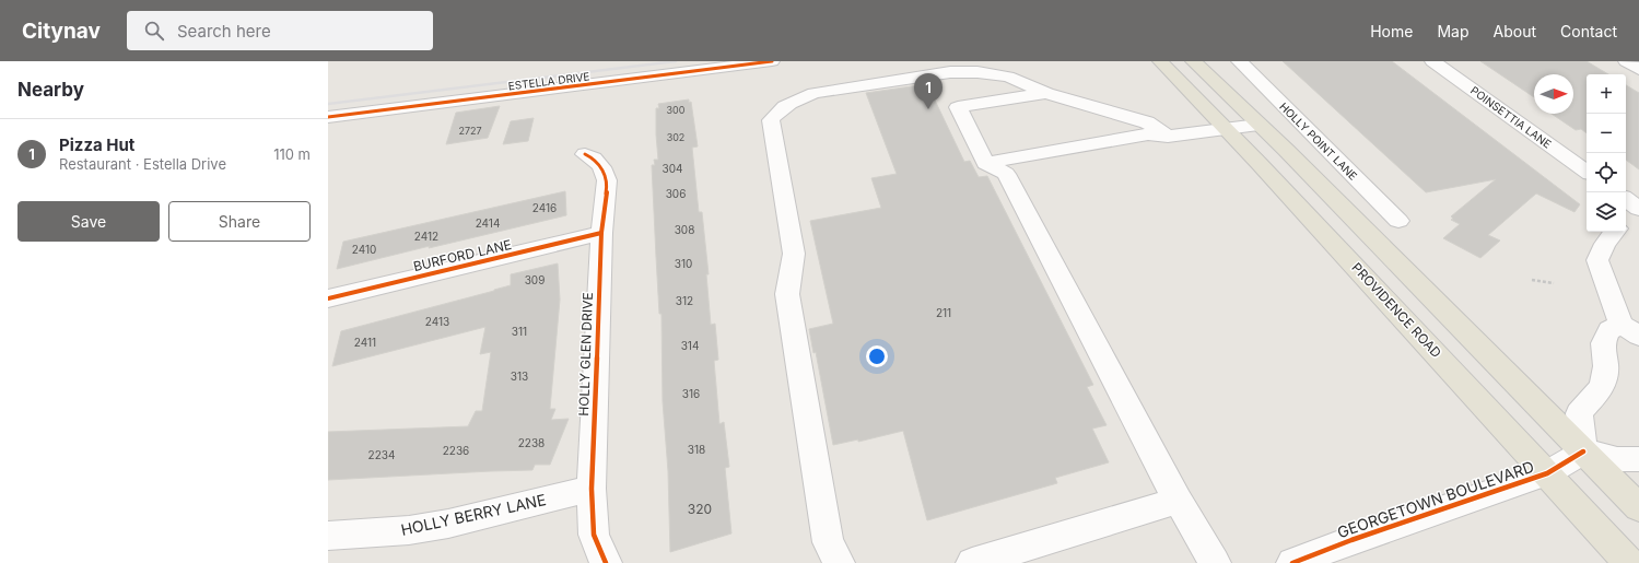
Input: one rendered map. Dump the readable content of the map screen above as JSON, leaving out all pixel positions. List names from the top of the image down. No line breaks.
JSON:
{"streets":{"main road":["PROVIDENCE ROAD"],"street":["ESTELLA DRIVE","POINSETTIA LANE","HOLLY POINT LANE","BURFORD LANE","HOLLY GLEN DRIVE","GEORGETOWN BOULEVARD","HOLLY BERRY LANE"]},"crossings":[["BURFORD LANE","HOLLY GLEN DRIVE"],["PROVIDENCE ROAD","GEORGETOWN BOULEVARD"],["HOLLY GLEN DRIVE","HOLLY BERRY LANE"]],"house_numbers":["300","2727","302","304","306","2416","2414","308","2412","2410","310","309","312","211","2413","311","2411","314","313","316","2238","318","2236","2234","320"],"north":"right","page":{"header":"Citynav","search":"Search here","nav":["Home","Map","About","Contact"],"heading":"Nearby","pins":"1","map_buttons":["+","−"],"list":[{"mark":"1","name":"Pizza Hut","note":"Restaurant · Estella Drive","value":"110 m"}],"buttons":["Save","Share"]}}
